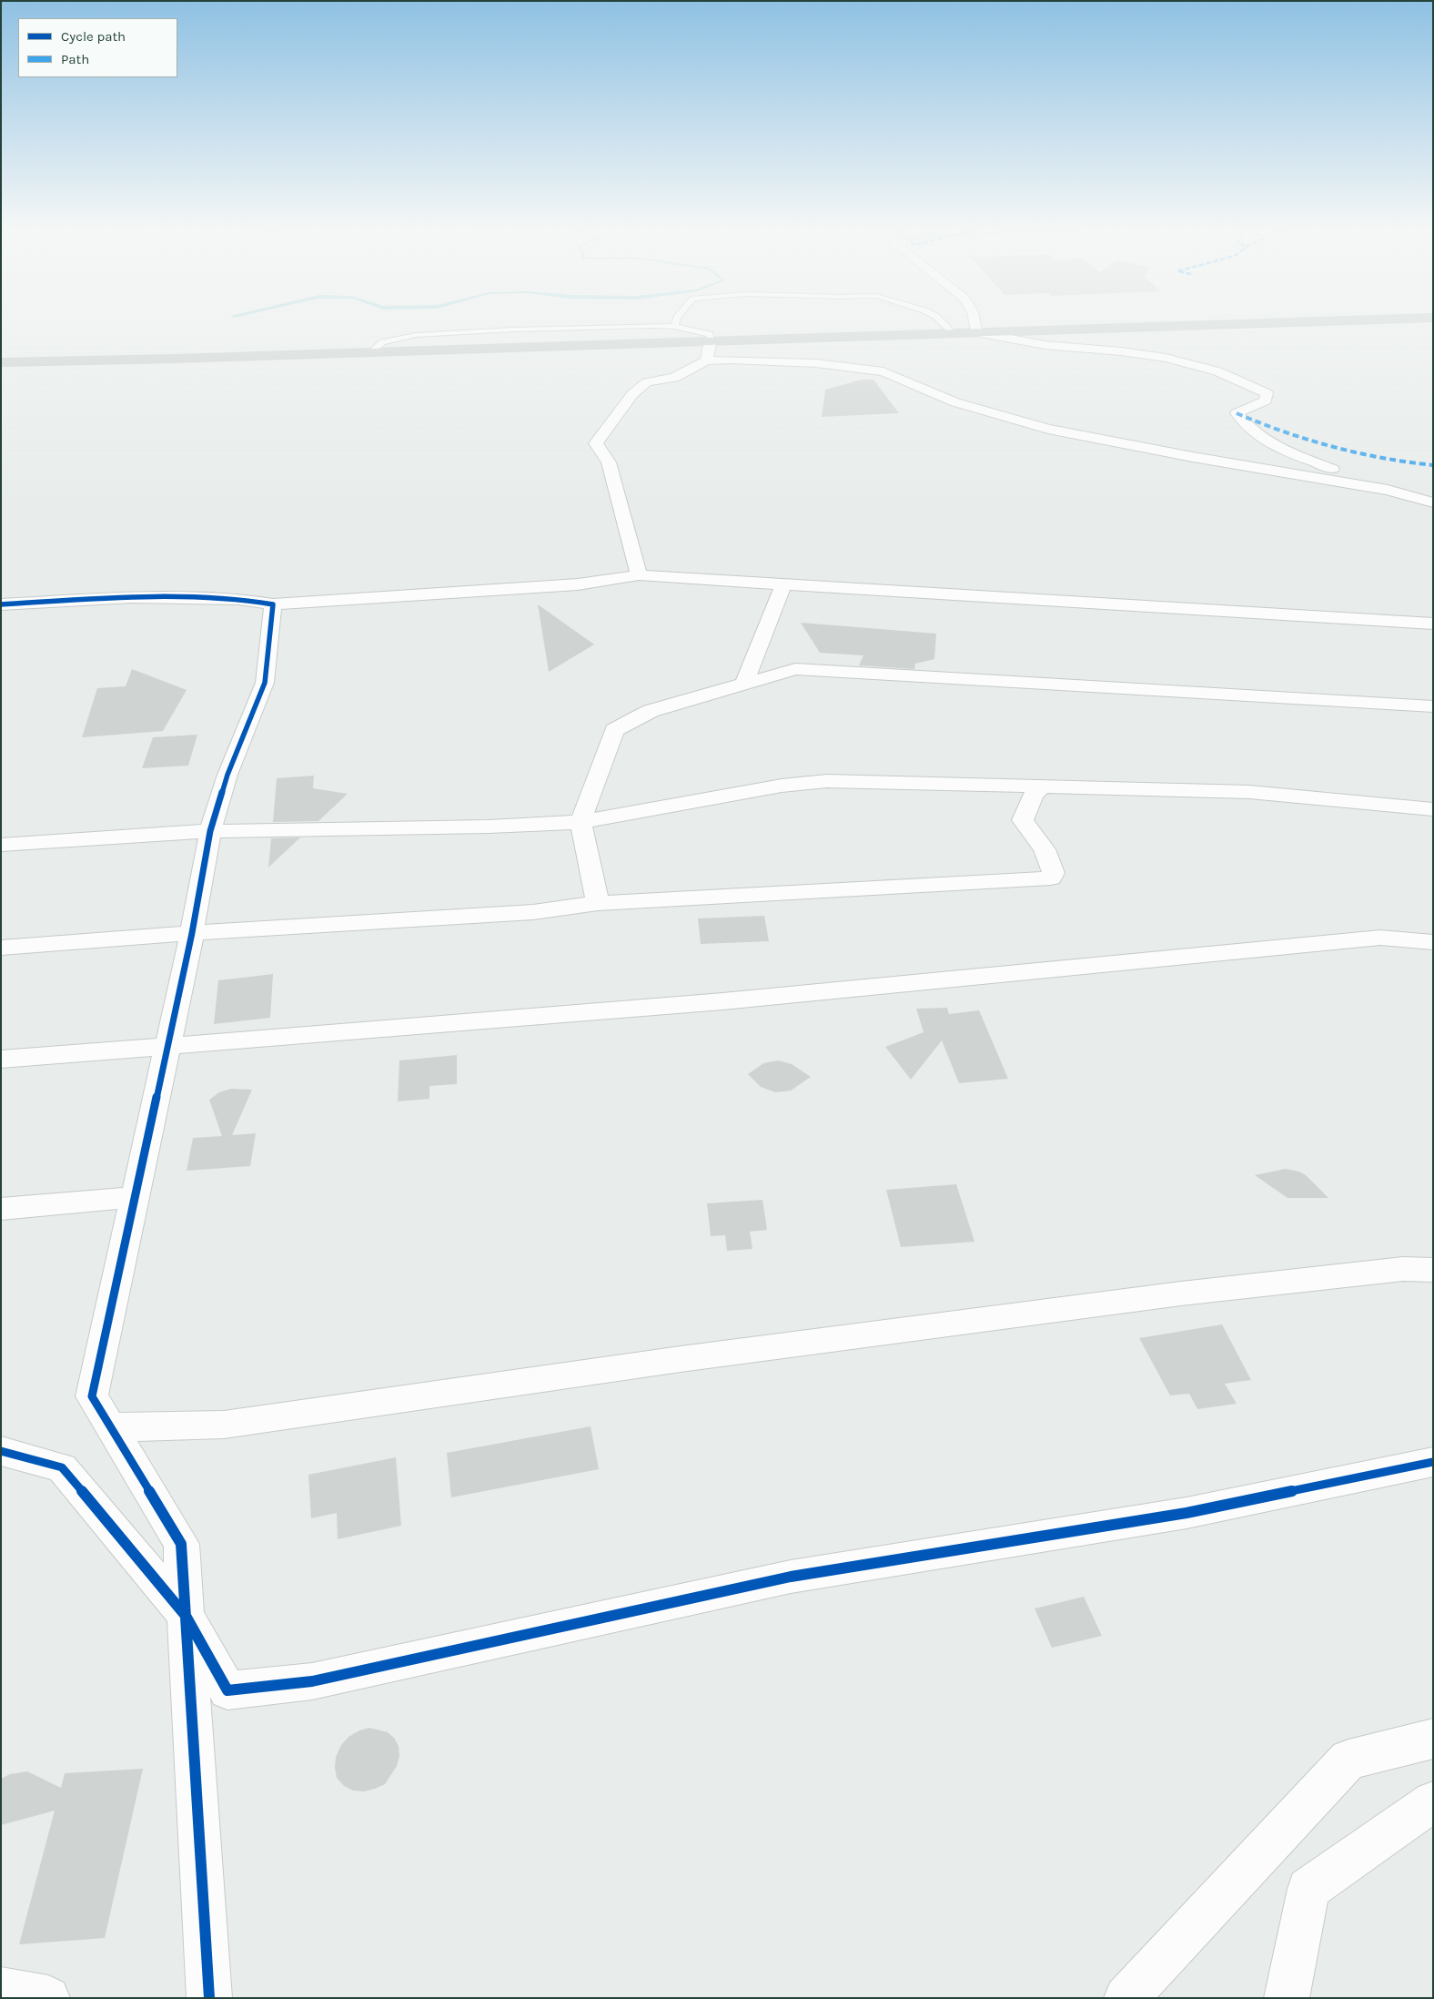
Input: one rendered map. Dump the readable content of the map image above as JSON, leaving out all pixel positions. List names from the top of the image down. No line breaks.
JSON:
{"legend":["Cycle path","Path"]}
